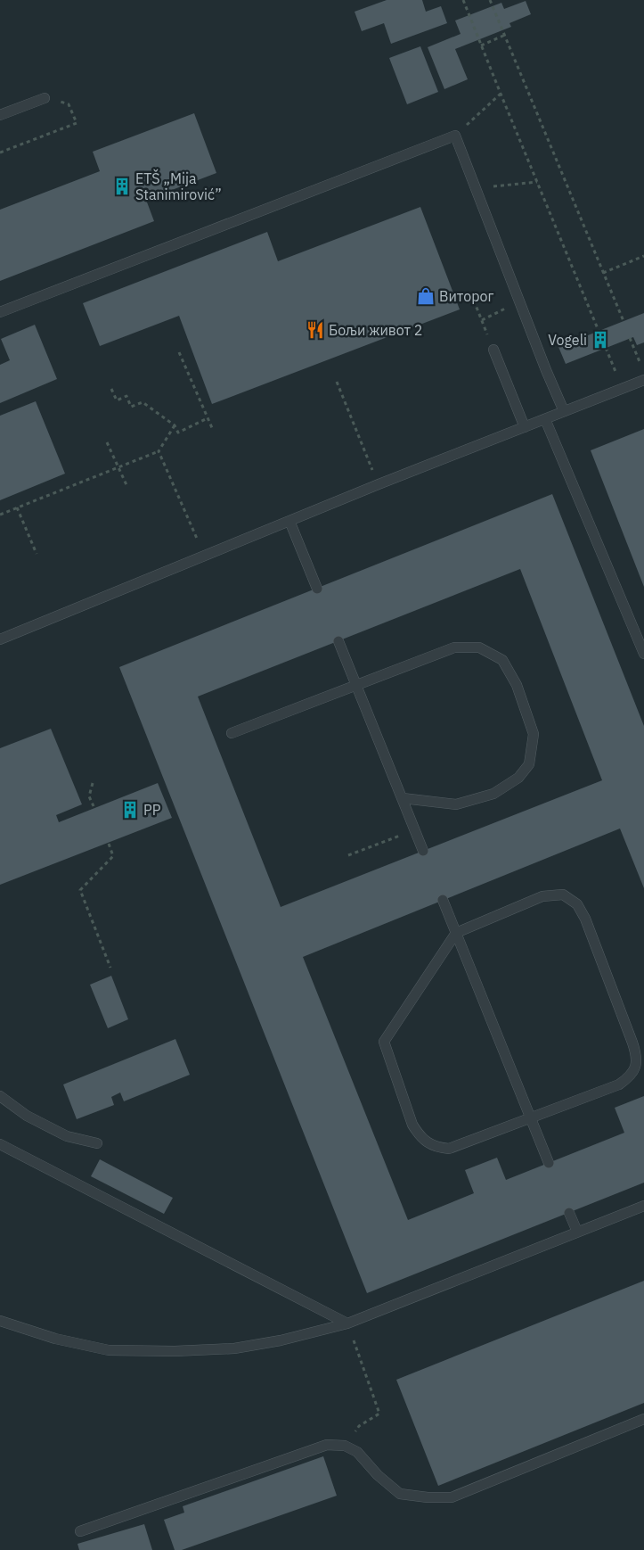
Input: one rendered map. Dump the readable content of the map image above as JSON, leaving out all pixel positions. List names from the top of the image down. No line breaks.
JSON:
{"places":{"building":["ETŠ „Mija Stanimirović”","Vogeli","PP"],"shop":["Виторог"],"restaurant":["Бољи живот 2"]}}
